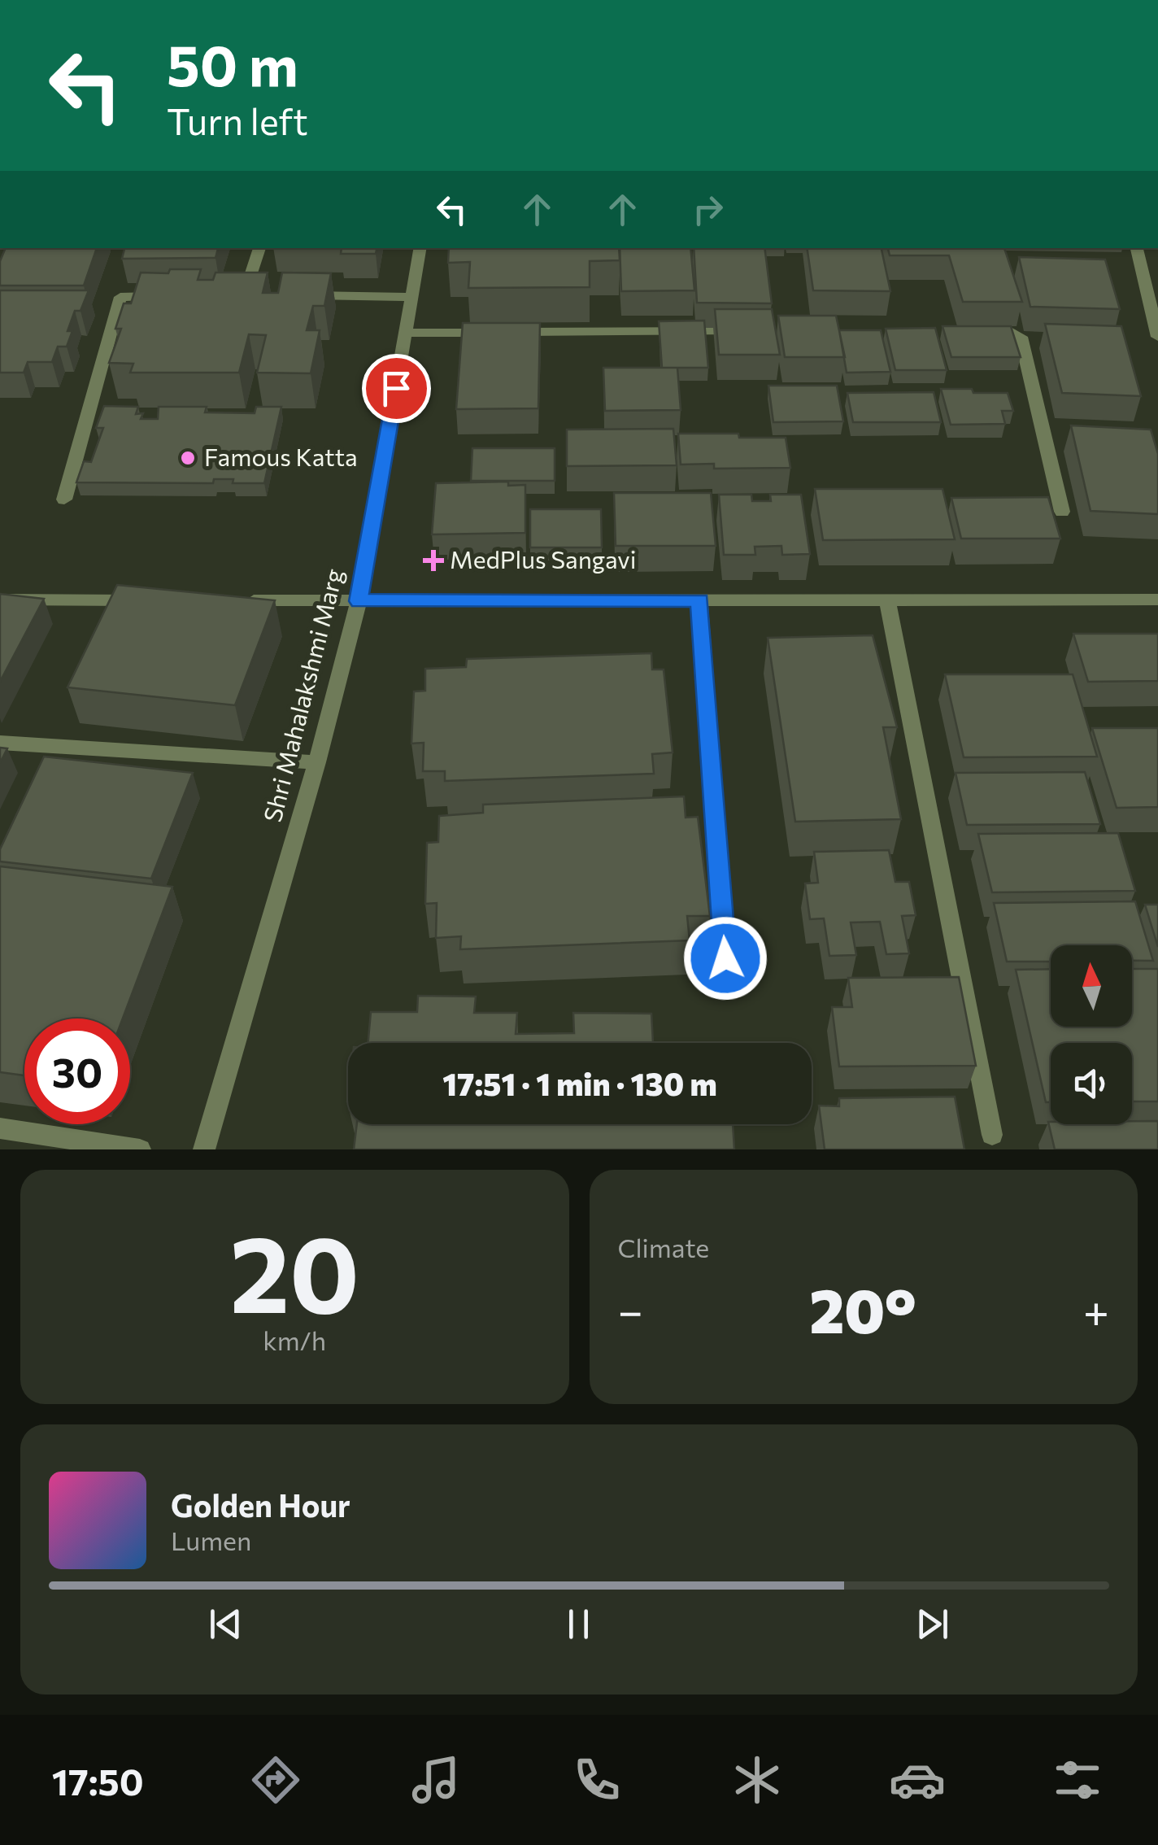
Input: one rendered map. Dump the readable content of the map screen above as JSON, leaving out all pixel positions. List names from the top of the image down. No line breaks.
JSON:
{"streets":{"street":["Shri Mahalakshmi Marg"]},"places":{"other":["Famous Katta"],"health":["MedPlus Sangavi"]},"north":"top","page":{"turn":["50 m","Turn left"],"limit":"30","trip":"17:51 · 1 min · 130 m","tile":[["20","km/h"],"Climate"],"heat":["−","20°","+"],"song":["Golden Hour","Lumen"],"tabs":"17:50"}}
